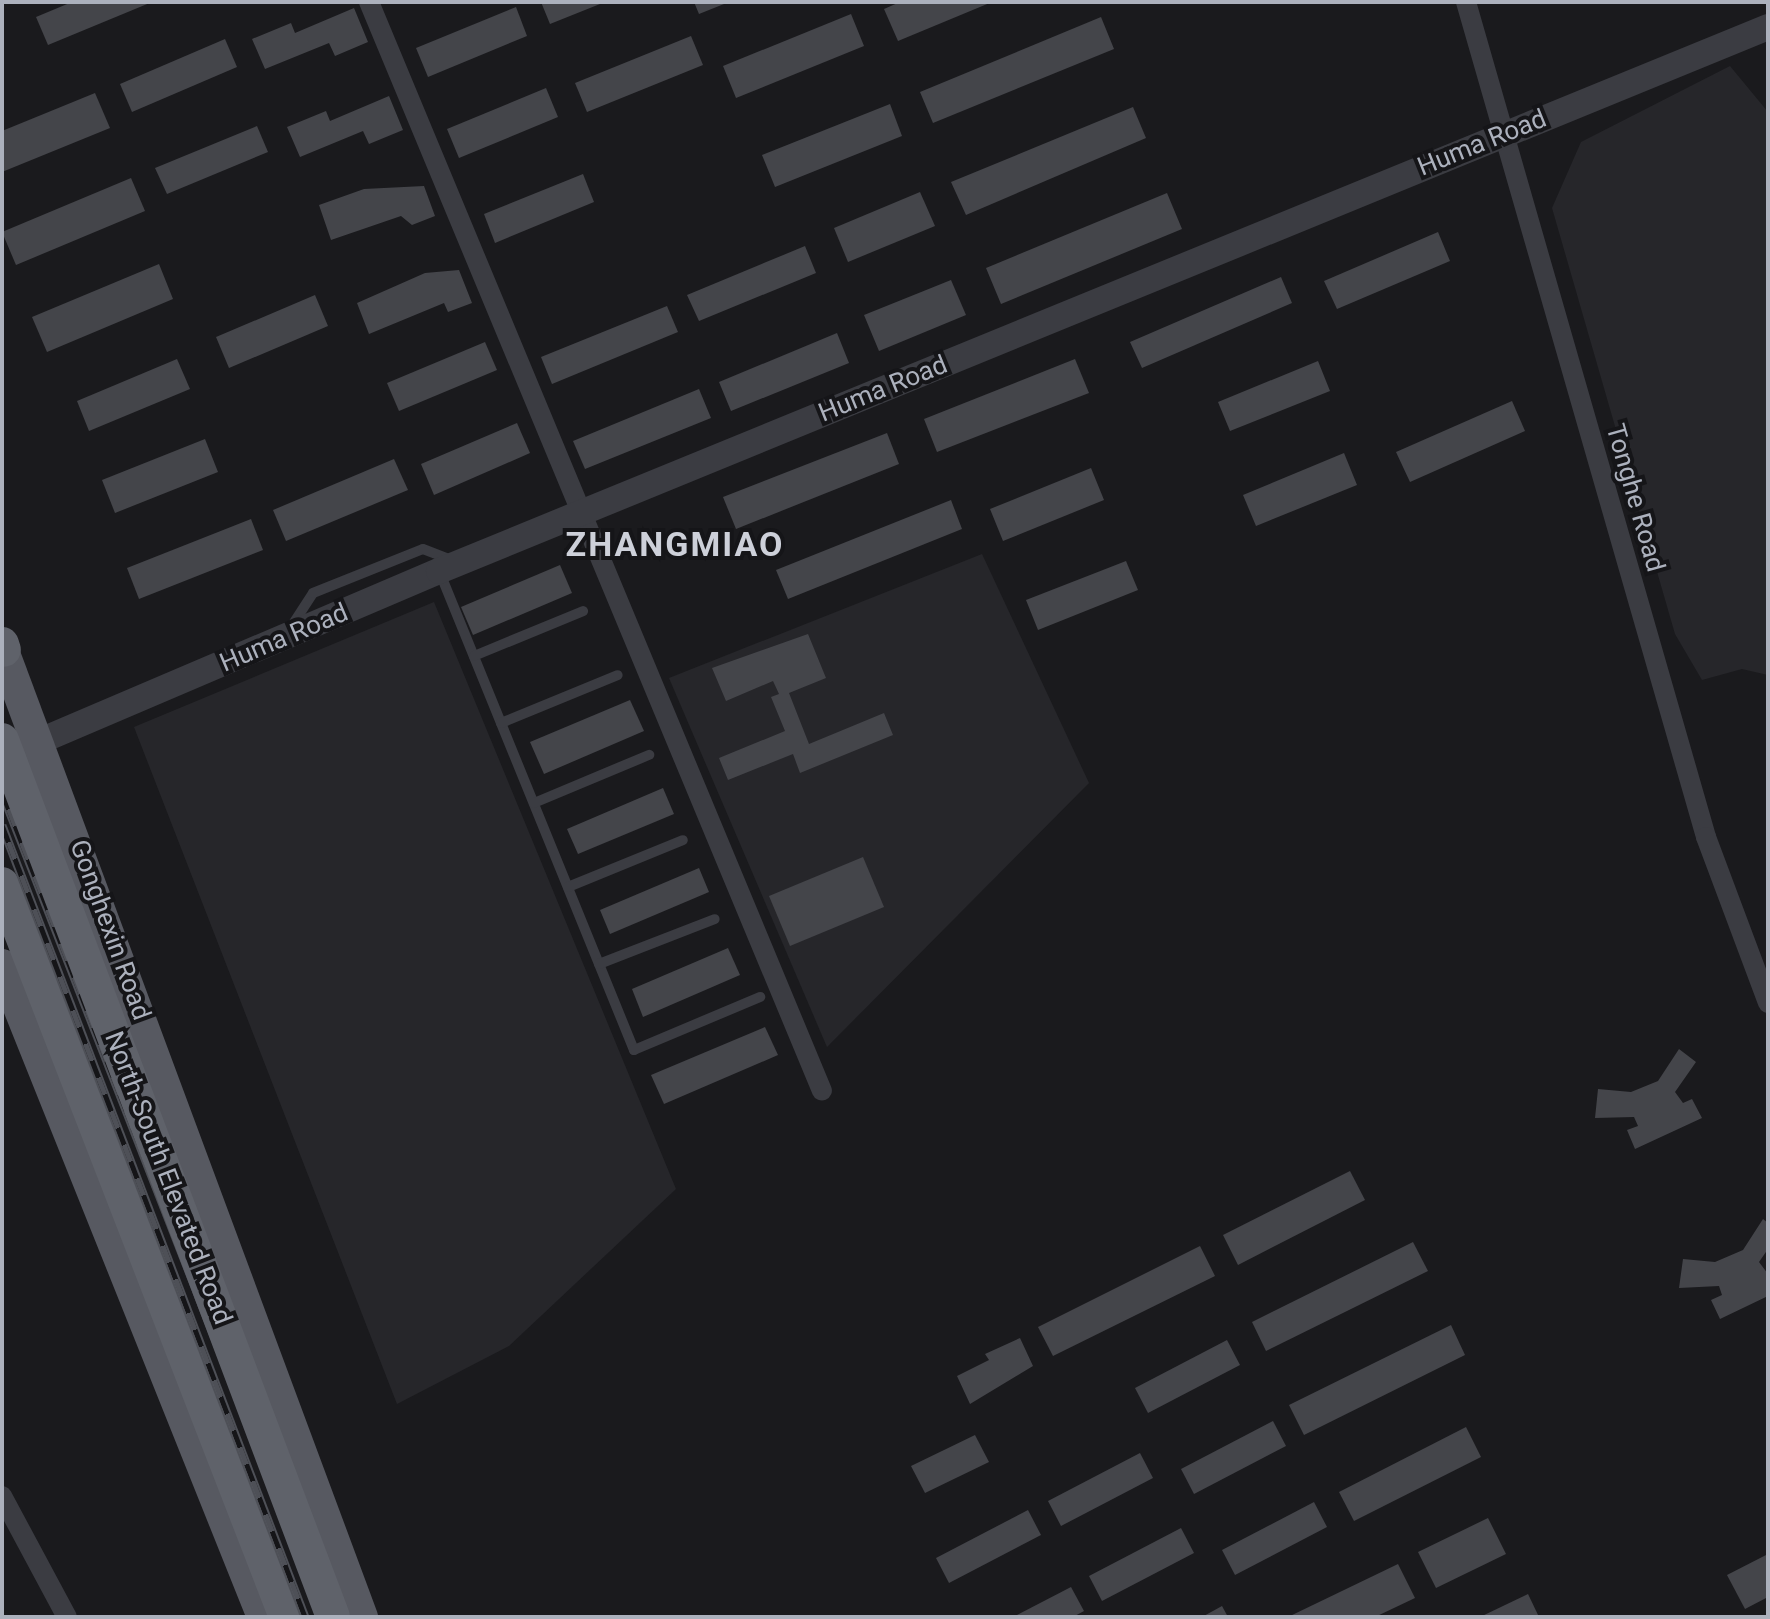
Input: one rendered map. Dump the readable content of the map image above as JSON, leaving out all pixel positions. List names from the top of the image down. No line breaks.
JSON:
{"streets":{"highway":["North-South Elevated Road"],"main road":["Gonghexin Road"],"street":["Huma Road","Tonghe Road"]},"crossings":[["Huma Road","Tonghe Road"],["Huma Road","Gonghexin Road"]],"districts":["ZHANGMIAO"]}
